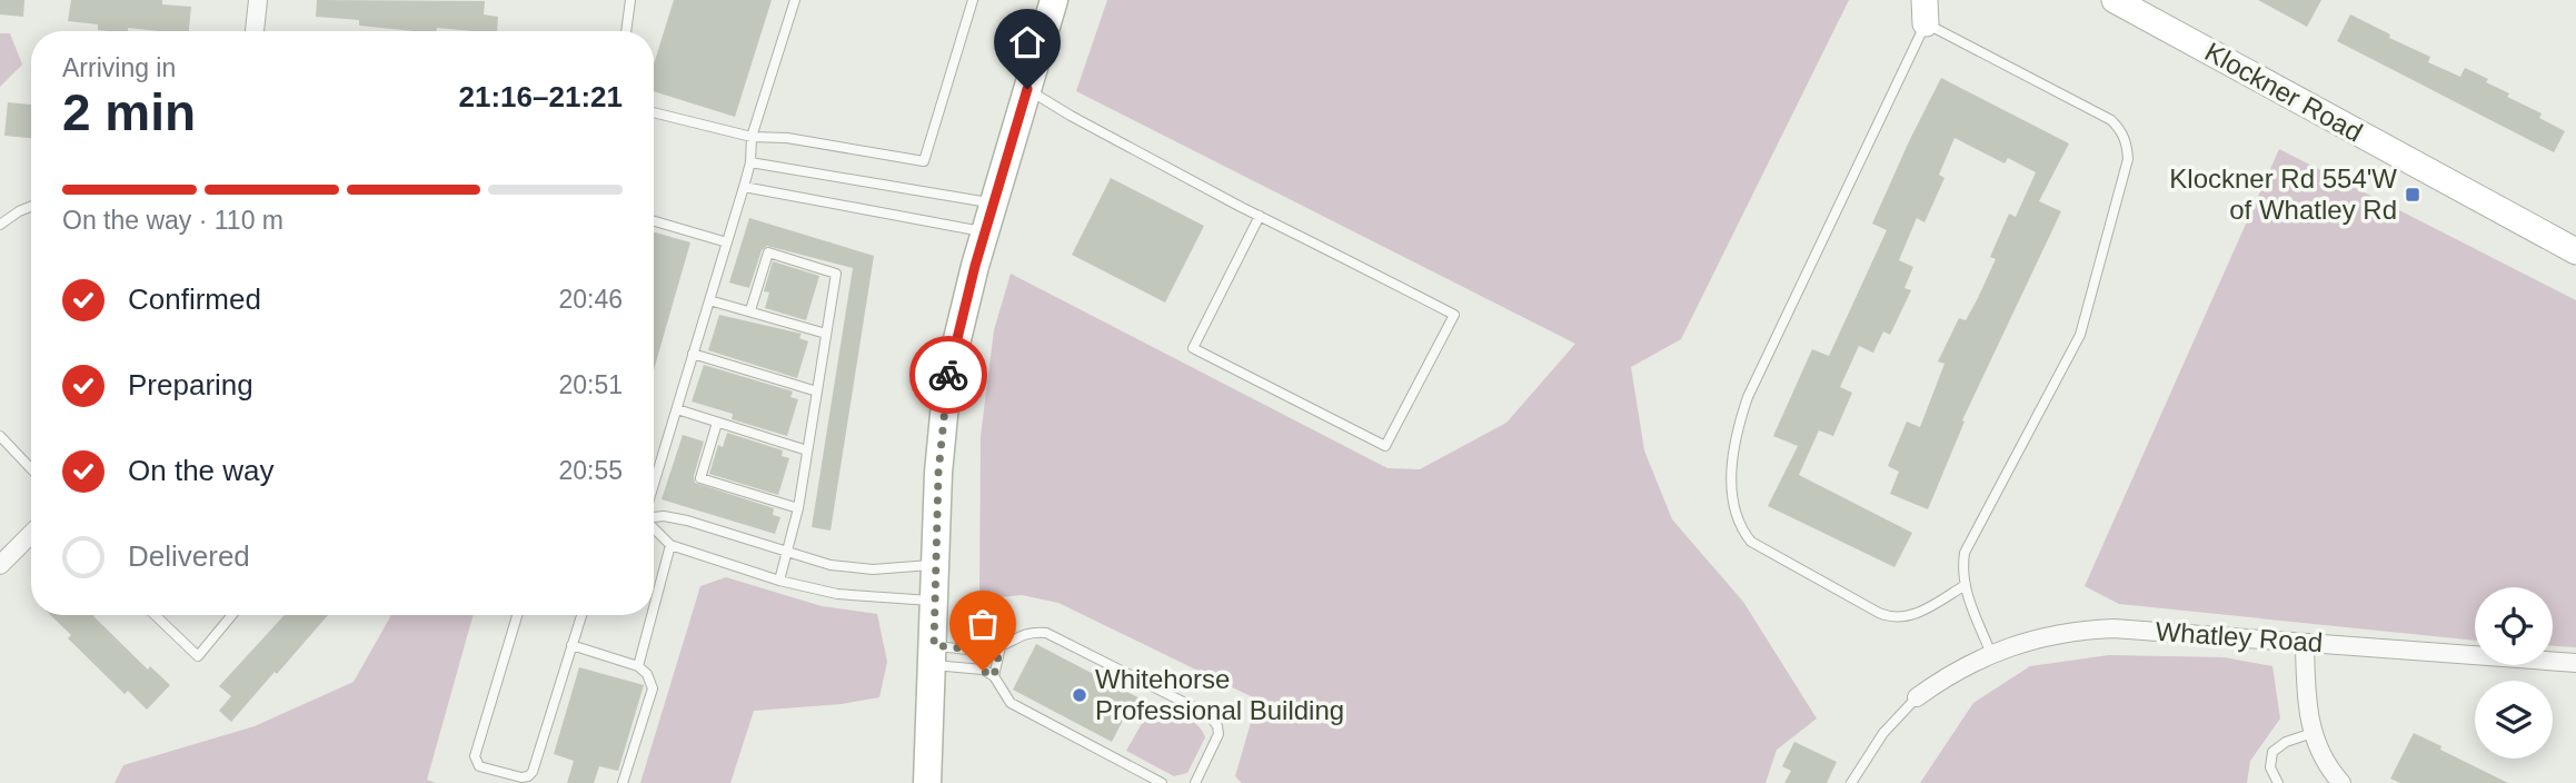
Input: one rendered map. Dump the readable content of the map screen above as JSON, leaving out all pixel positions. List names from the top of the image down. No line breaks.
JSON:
{"streets":{"main road":["Klockner Road"],"street":["Whatley Road"]},"places":{"transit":["Klockner Rd 554'W of Whatley Rd"],"other":["Whitehorse Professional Building"]},"page":{"heading":["2 min","Arriving in","21:16–21:21"],"bar":"On the way · 110 m","list":[["Confirmed","20:46"],["Preparing","20:51"],["On the way","20:55"],"Delivered"]}}
